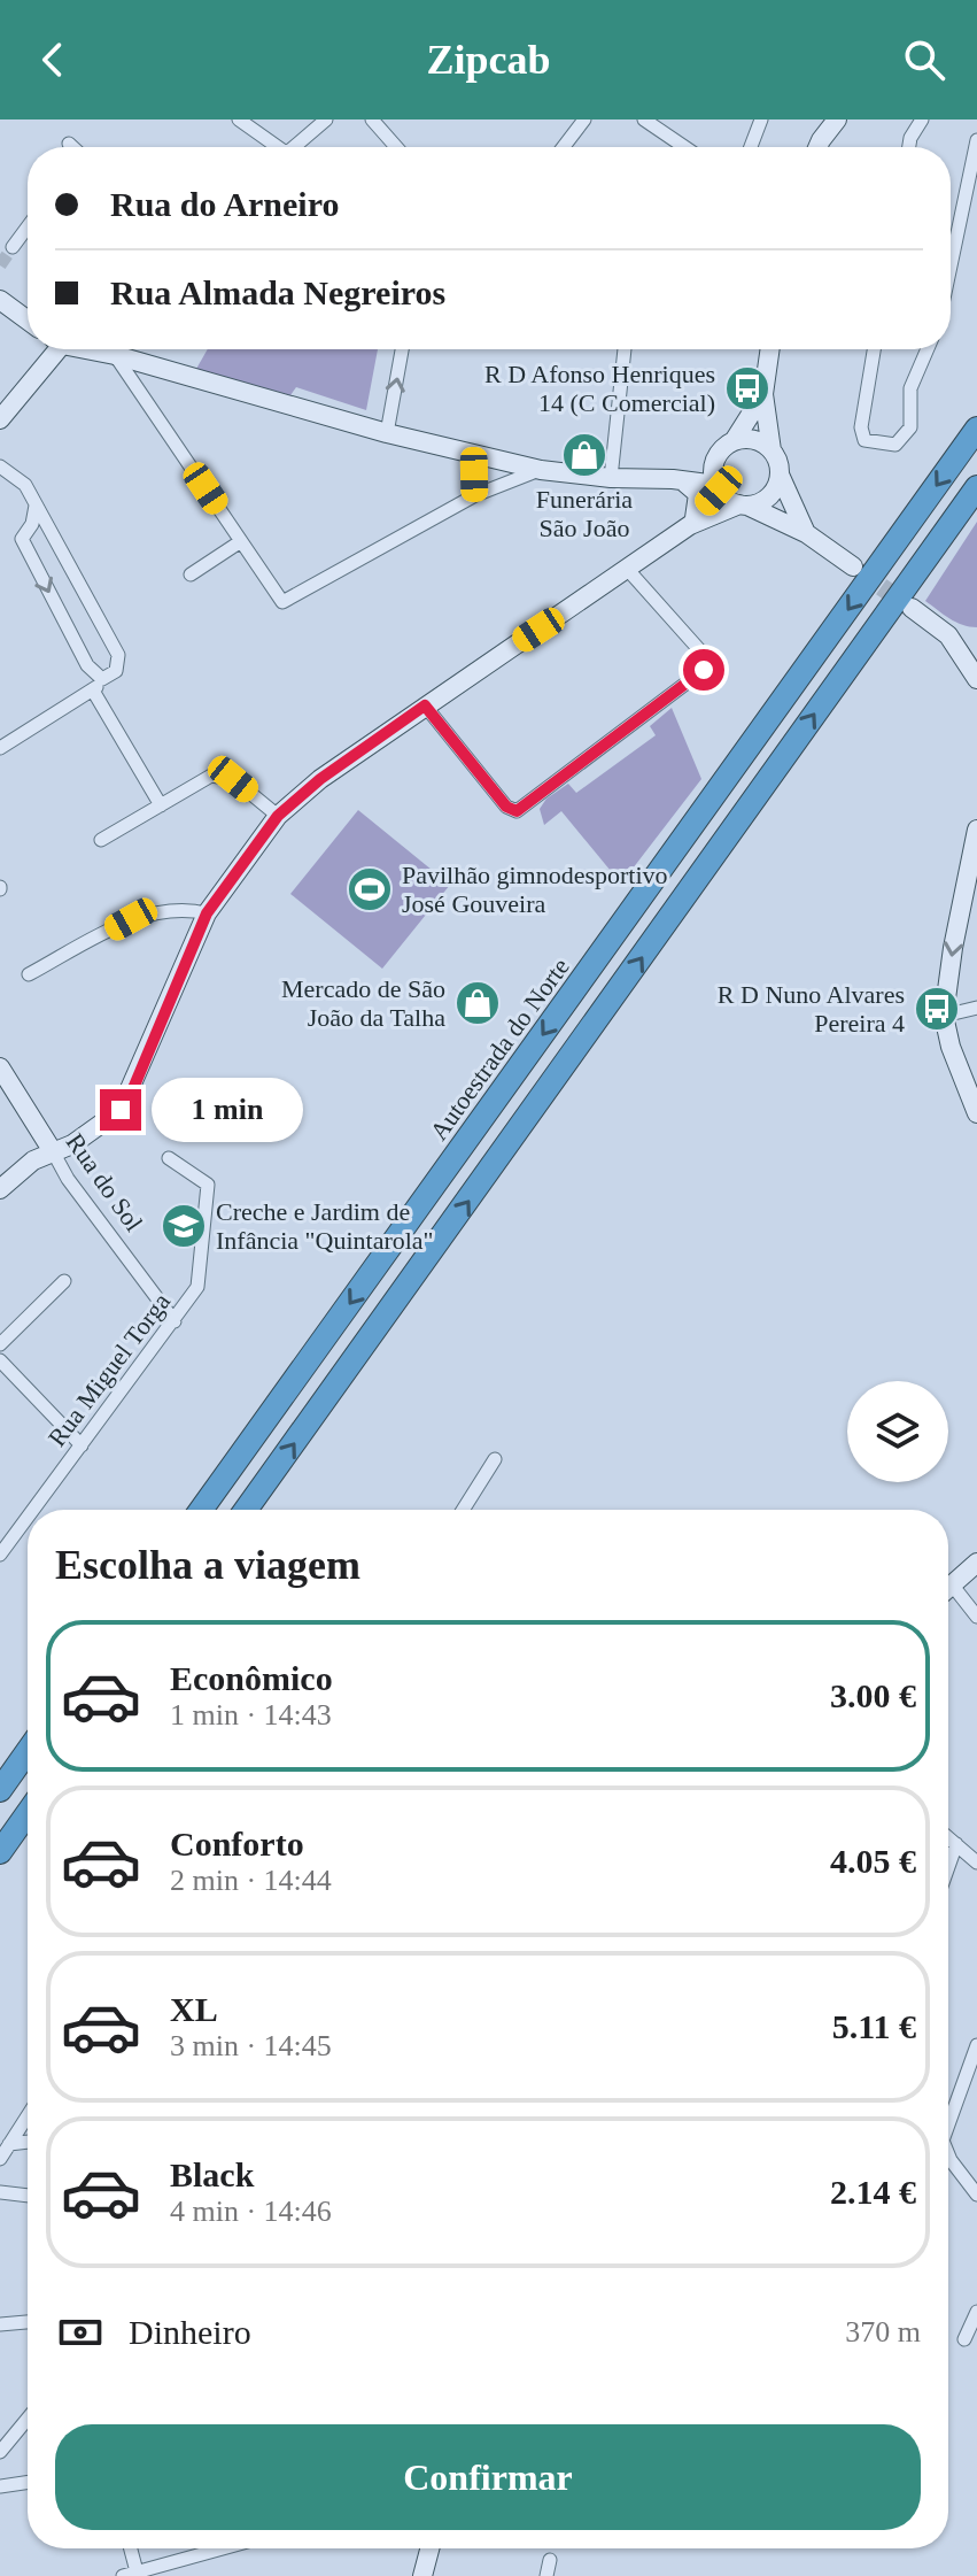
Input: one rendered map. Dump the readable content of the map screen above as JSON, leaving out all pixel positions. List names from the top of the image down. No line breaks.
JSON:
{"streets":{"highway":["Autoestrada do Norte"],"street":["Rua do Sol","Rua Miguel Torga"]},"crossings":[["Rua do Sol","Rua Miguel Torga"]],"places":{"bus stop":["R D Afonso Henriques 14 (C Comercial)","R D Nuno Alvares Pereira 4"],"shop":["Funerária São João","Mercado de São João da Talha"],"sports":["Pavilhão gimnodesportivo José Gouveira"],"school or university":["Creche e Jardim de Infância \"Quintarola\""]},"page":{"header":"Zipcab","banner":["Rua do Arneiro","Rua Almada Negreiros"],"bubble":"1 min","heading":"Escolha a viagem","list":[{"name":"Econômico","note":"1 min · 14:43","value":"3.00 €"},{"name":"Conforto","note":"2 min · 14:44","value":"4.05 €"},{"name":"XL","note":"3 min · 14:45","value":"5.11 €"},{"name":"Black","note":"4 min · 14:46","value":"2.14 €"}],"pay":["Dinheiro","370 m"],"buttons":"Confirmar"}}
